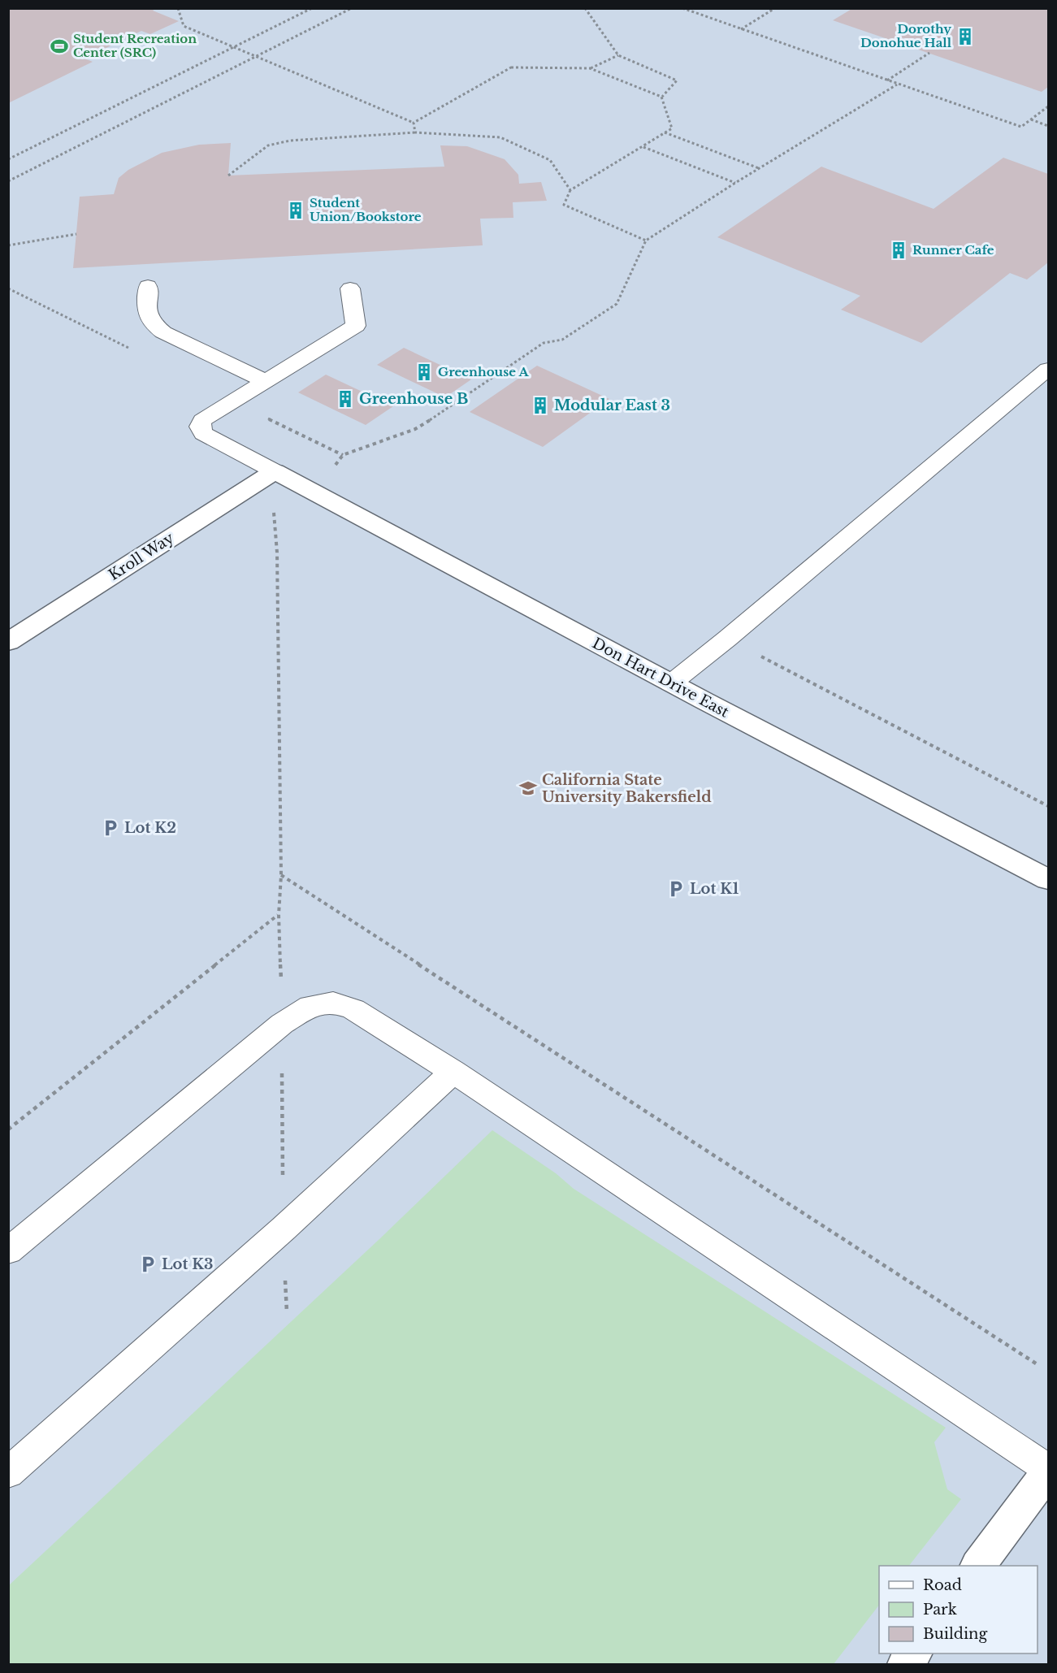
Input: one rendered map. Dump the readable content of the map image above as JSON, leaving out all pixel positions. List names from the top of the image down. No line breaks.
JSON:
{"streets":{"street":["Kroll Way","Don Hart Drive East"]},"crossings":[["Kroll Way","Don Hart Drive East"]],"places":{"building":["Dorothy Donohue Hall","Student Union/Bookstore","Runner Cafe","Greenhouse A","Greenhouse B","Modular East 3"],"sports":["Student Recreation Center (SRC)"],"school or university":["California State University Bakersfield"],"parking":["Lot K2","Lot K1","Lot K3"]},"legend":["Road","Park","Building"]}
